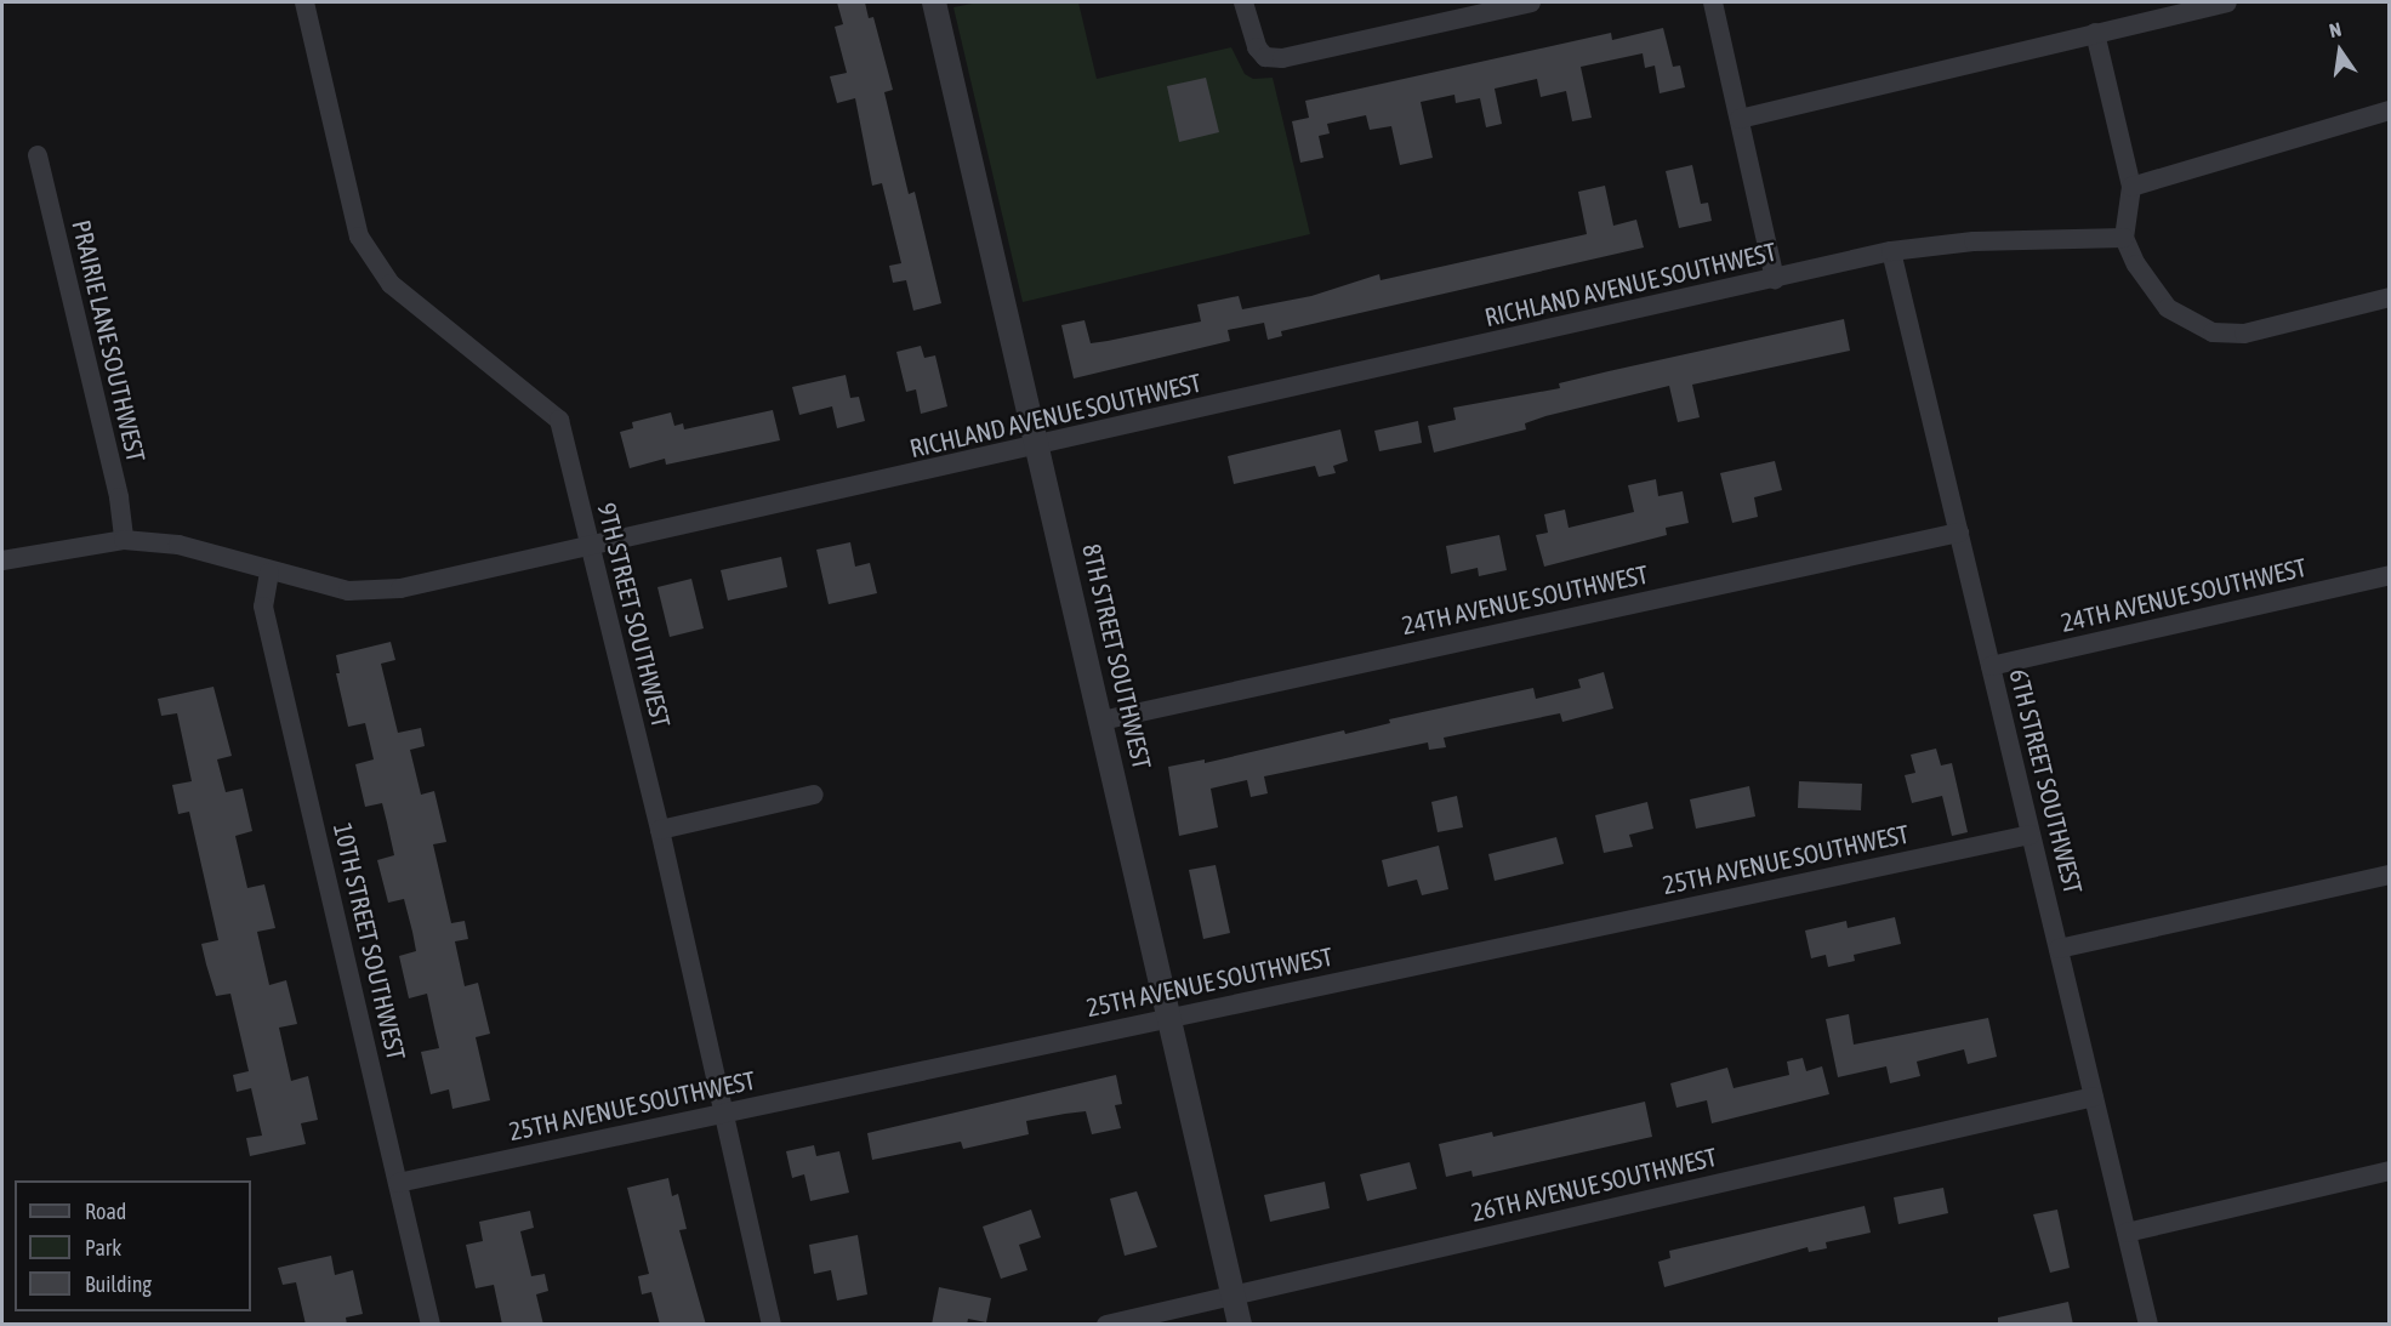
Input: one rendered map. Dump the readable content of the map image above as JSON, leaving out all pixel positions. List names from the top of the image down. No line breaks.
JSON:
{"streets":{"street":["RICHLAND AVENUE SOUTHWEST","PRAIRIE LANE SOUTHWEST","24TH AVENUE SOUTHWEST","9TH STREET SOUTHWEST","8TH STREET SOUTHWEST","6TH STREET SOUTHWEST","25TH AVENUE SOUTHWEST","10TH STREET SOUTHWEST","26TH AVENUE SOUTHWEST"]},"crossings":[["RICHLAND AVENUE SOUTHWEST","PRAIRIE LANE SOUTHWEST"],["RICHLAND AVENUE SOUTHWEST","9TH STREET SOUTHWEST"],["RICHLAND AVENUE SOUTHWEST","8TH STREET SOUTHWEST"],["RICHLAND AVENUE SOUTHWEST","6TH STREET SOUTHWEST"],["RICHLAND AVENUE SOUTHWEST","10TH STREET SOUTHWEST"],["24TH AVENUE SOUTHWEST","8TH STREET SOUTHWEST"],["24TH AVENUE SOUTHWEST","6TH STREET SOUTHWEST"],["9TH STREET SOUTHWEST","25TH AVENUE SOUTHWEST"],["8TH STREET SOUTHWEST","25TH AVENUE SOUTHWEST"],["8TH STREET SOUTHWEST","26TH AVENUE SOUTHWEST"],["6TH STREET SOUTHWEST","25TH AVENUE SOUTHWEST"],["6TH STREET SOUTHWEST","26TH AVENUE SOUTHWEST"],["25TH AVENUE SOUTHWEST","10TH STREET SOUTHWEST"]],"legend":["Road","Park","Building"],"north":"top"}
